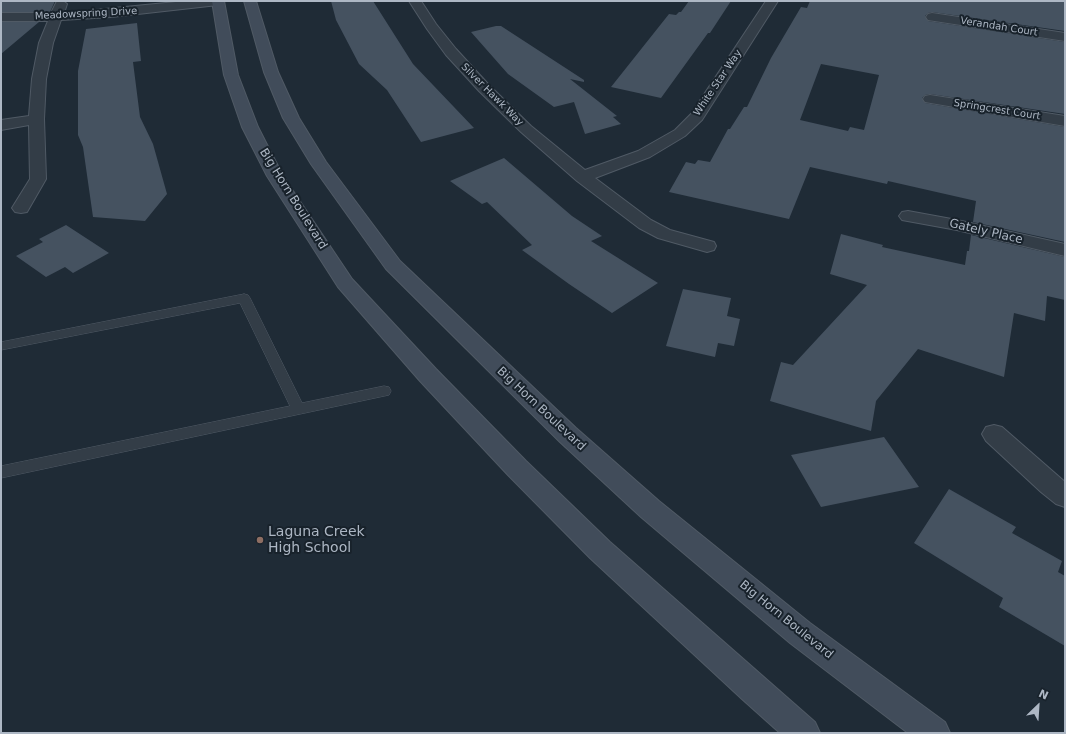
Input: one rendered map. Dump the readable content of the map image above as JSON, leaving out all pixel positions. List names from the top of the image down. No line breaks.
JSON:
{"streets":{"main road":["Big Horn Boulevard"],"street":["Meadowspring Drive","Verandah Court","White Star Way","Silver Hawk Way","Springcrest Court","Gately Place"]},"crossings":[["Meadowspring Drive","Big Horn Boulevard"],["White Star Way","Silver Hawk Way"]],"places":["Laguna Creek High School"],"north":"top right"}
